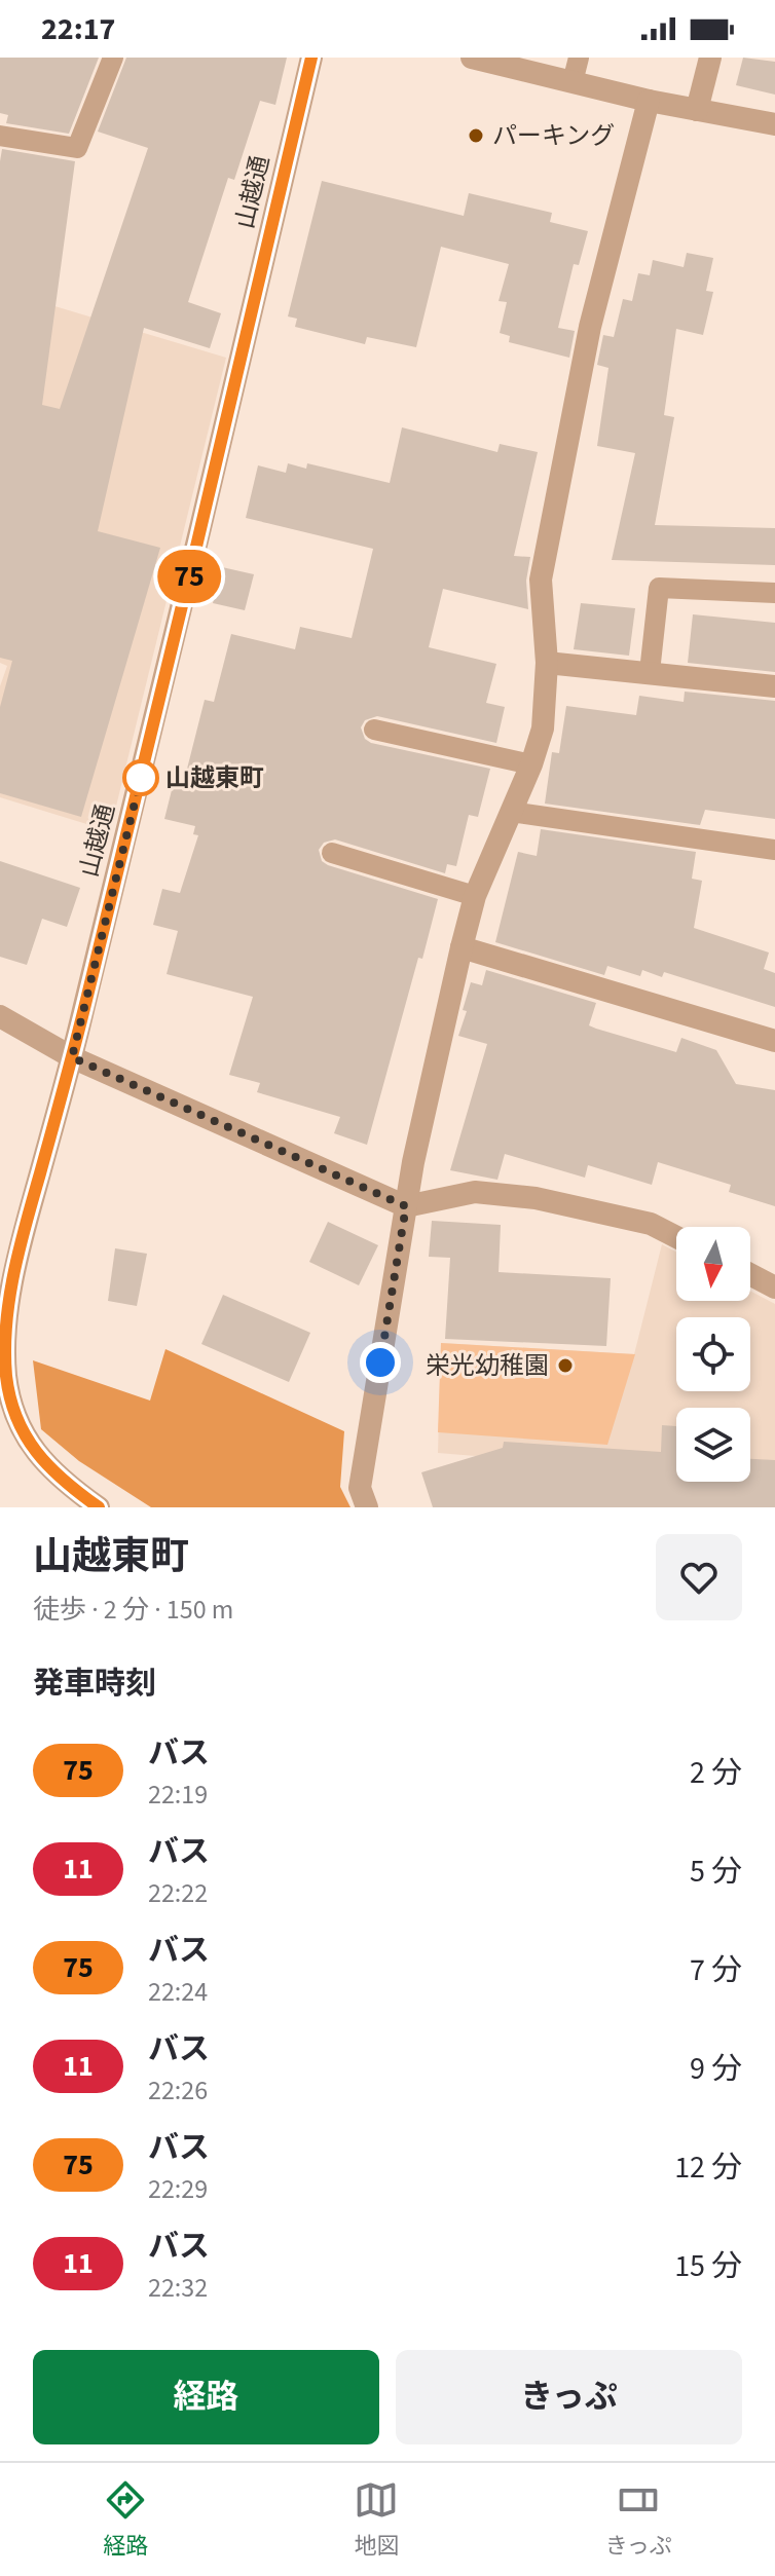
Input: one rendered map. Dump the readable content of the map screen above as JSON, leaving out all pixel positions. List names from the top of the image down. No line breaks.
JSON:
{"streets":{"street":["山越通"]},"places":["パーキング","山越東町","栄光幼稚園"],"lines":["bus line 75"],"north":"bottom","page":{"status":"22:17","on_map":"75","heading":[["山越東町","徒歩 · 2 分 · 150 m"],"発車時刻"],"list":[{"mark":"75","name":"バス","note":"22:19","value":"2 分"},{"mark":"11","name":"バス","note":"22:22","value":"5 分"},{"mark":"75","name":"バス","note":"22:24","value":"7 分"},{"mark":"11","name":"バス","note":"22:26","value":"9 分"},{"mark":"75","name":"バス","note":"22:29","value":"12 分"},{"mark":"11","name":"バス","note":"22:32","value":"15 分"}],"buttons":["経路","きっぷ"],"tabs":["経路","地図","きっぷ"]}}
